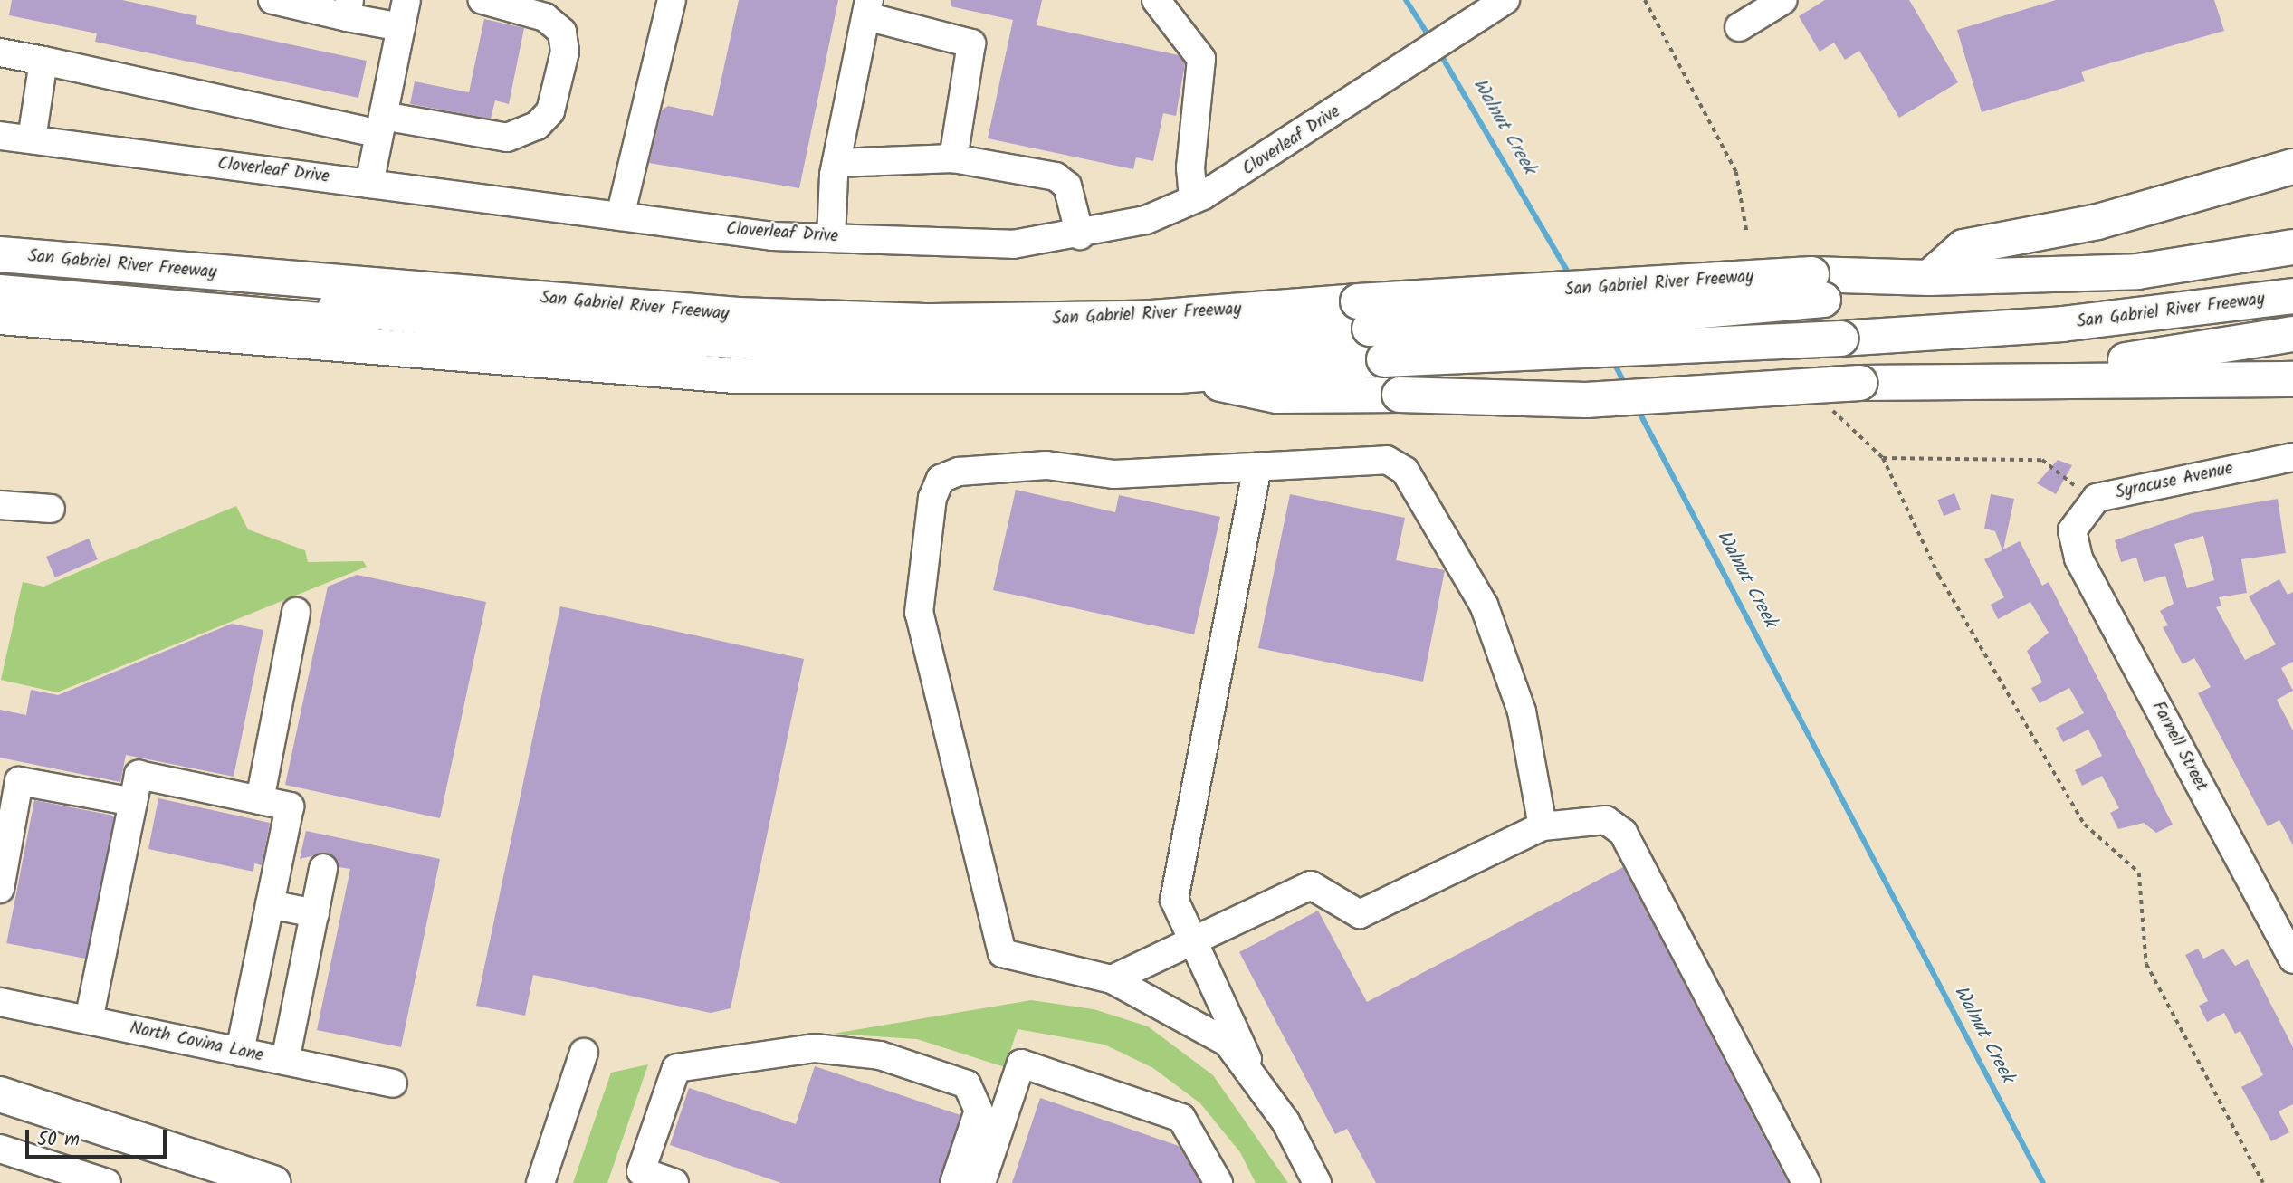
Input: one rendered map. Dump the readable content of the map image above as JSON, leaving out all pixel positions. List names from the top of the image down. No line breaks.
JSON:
{"streets":{"main road":["San Gabriel River Freeway"],"street":["Cloverleaf Drive","Syracuse Avenue","Farnell Street","North Covina Lane"]},"crossings":[["Syracuse Avenue","Farnell Street"]],"water":["Walnut Creek"],"scale_bar":"50 m"}
